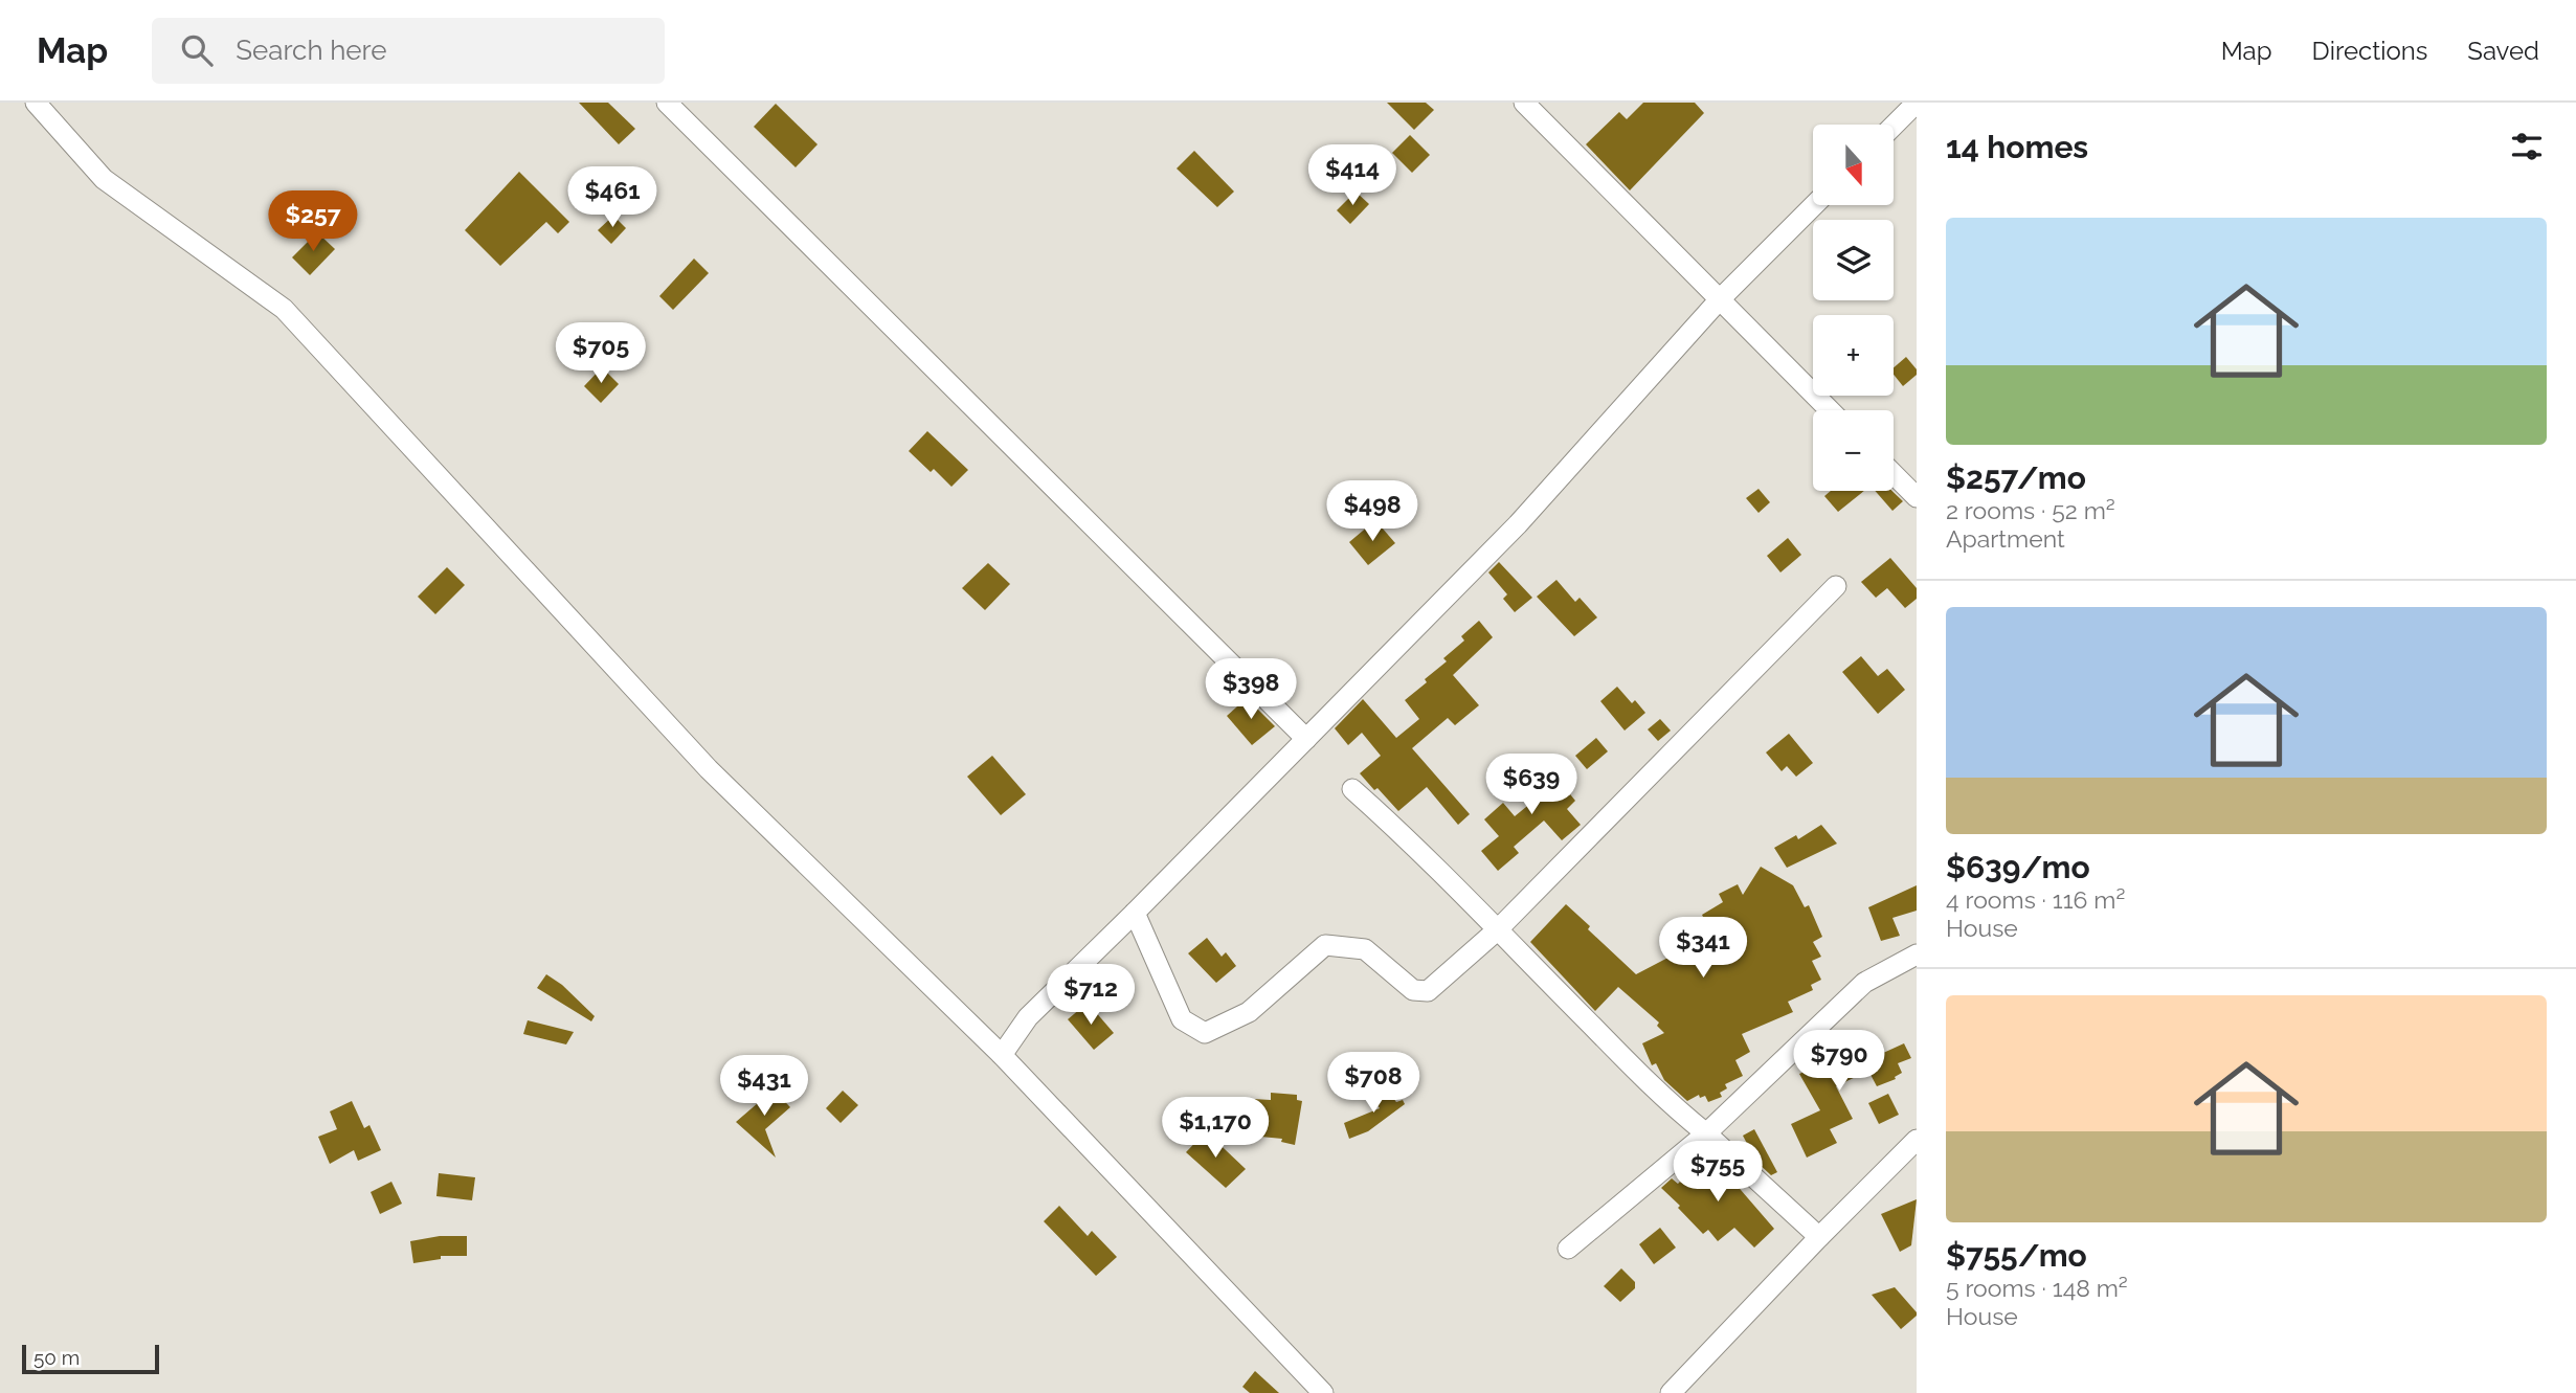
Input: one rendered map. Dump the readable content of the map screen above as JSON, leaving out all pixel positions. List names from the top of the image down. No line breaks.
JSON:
{"scale_bar":"50 m","north":"bottom","page":{"header":"Map","search":"Search here","nav":["Map","Directions","Saved"],"heading":"14 homes","map_buttons":["+","−"],"price":["$414","$461","$257","$705","$498","$398","$639","$341","$712","$790","$708","$431","$1,170","$755"],"list":[{"name":"$257/mo","note":"2 rooms · 52 m² · Apartment"},{"name":"$639/mo","note":"4 rooms · 116 m² · House"},{"name":"$755/mo","note":"5 rooms · 148 m² · House"}],"scale":"50 m"}}
